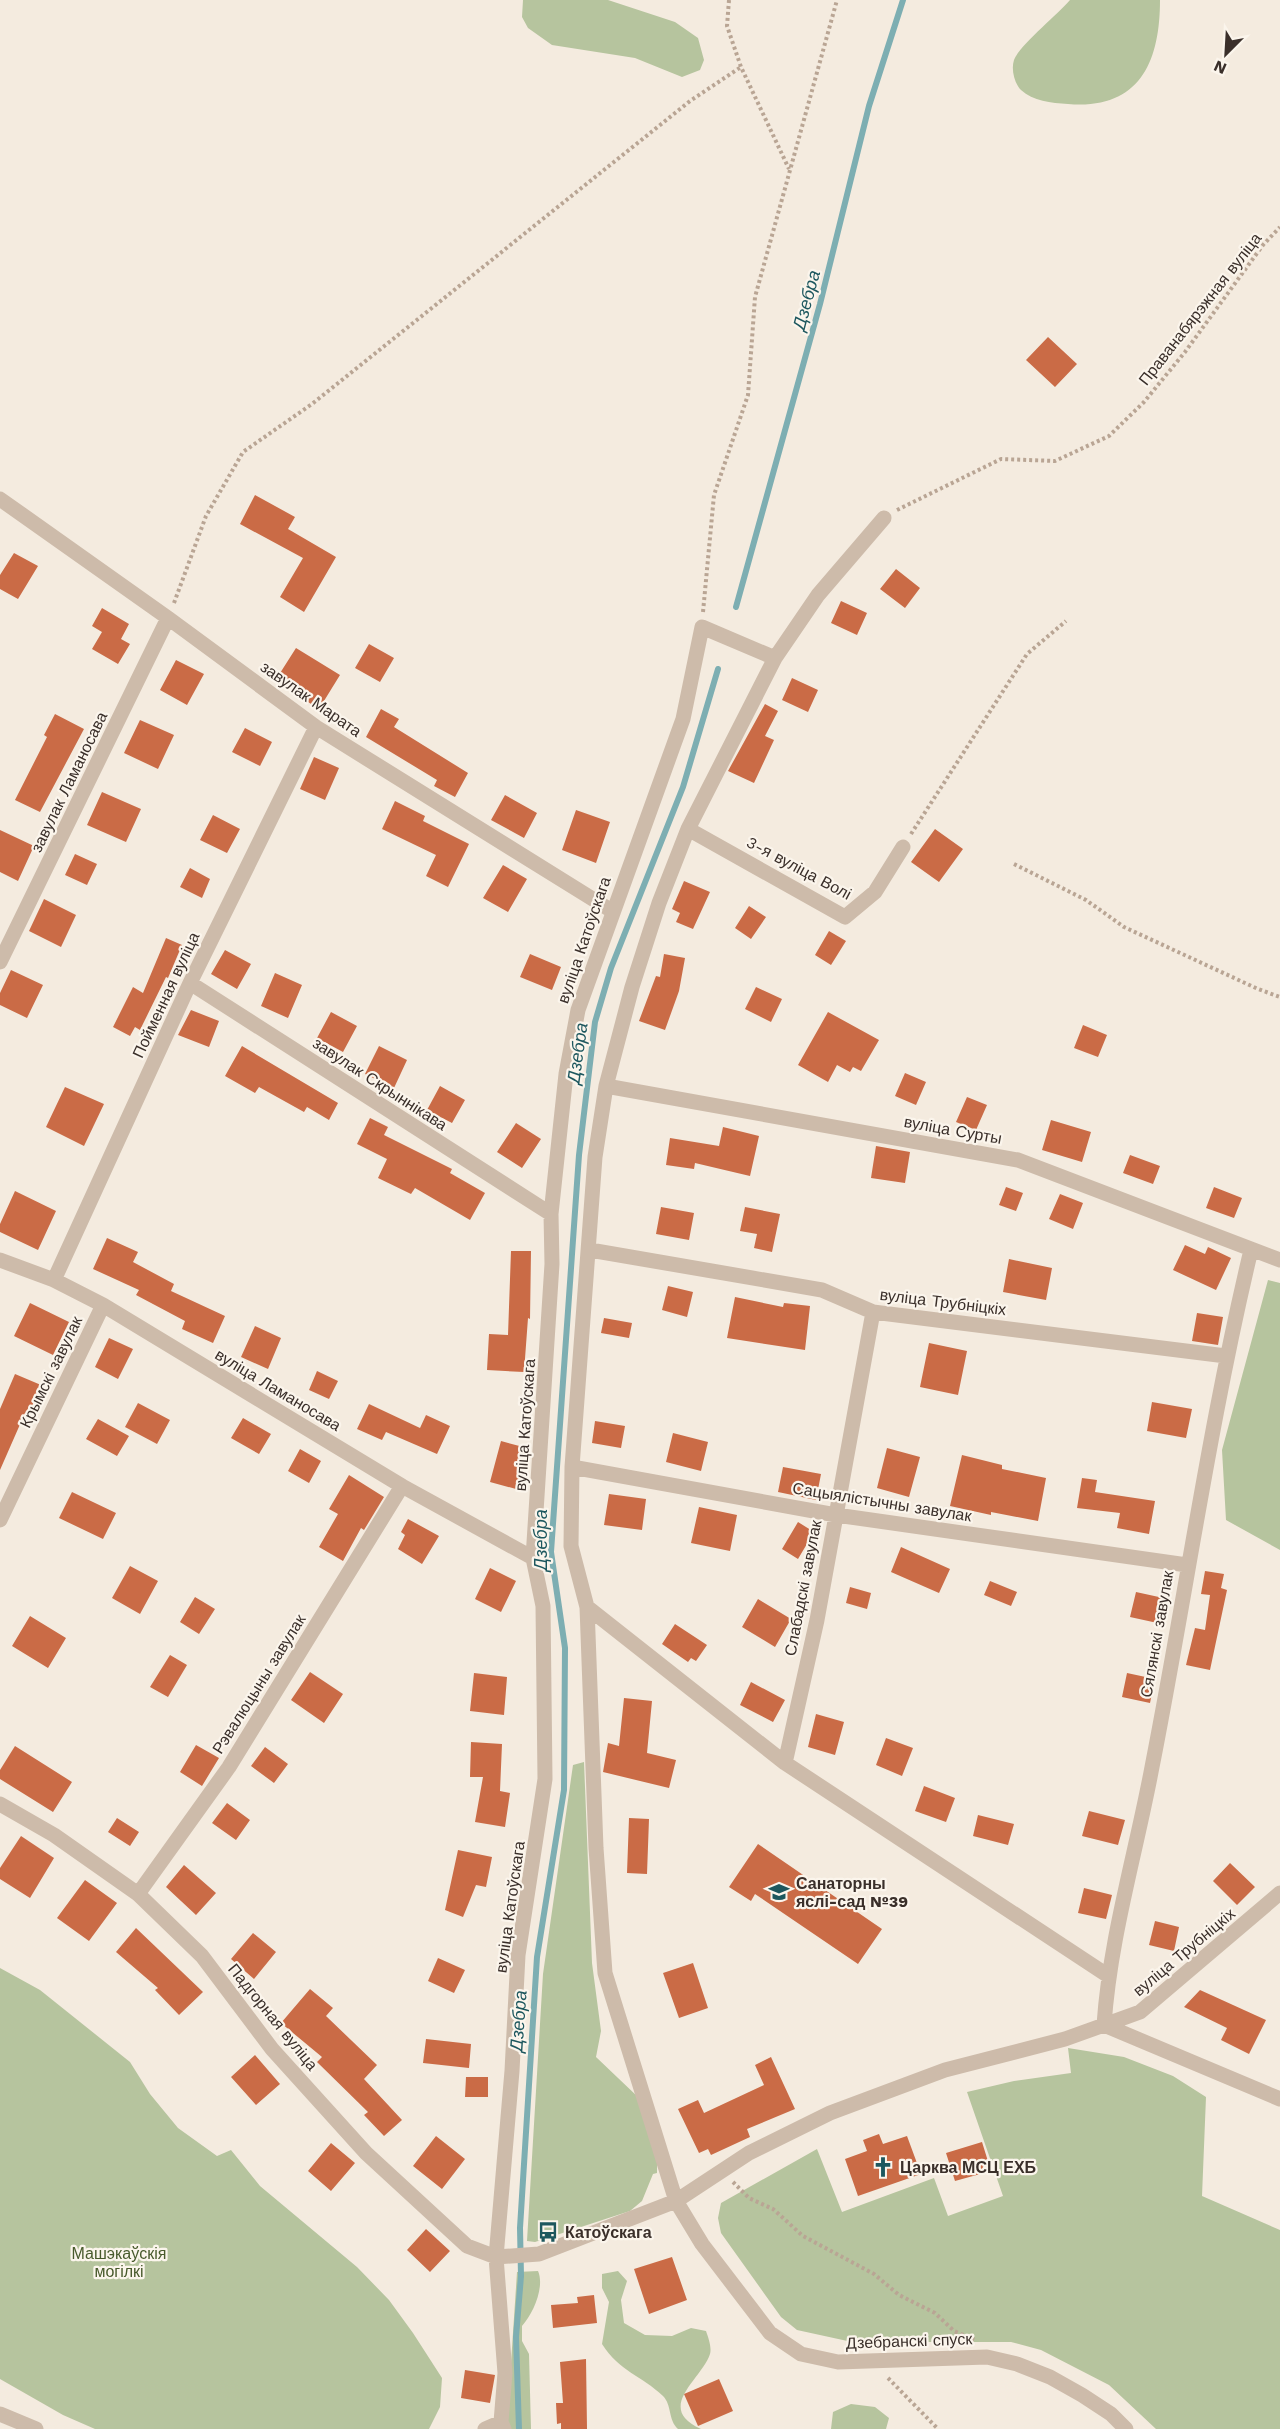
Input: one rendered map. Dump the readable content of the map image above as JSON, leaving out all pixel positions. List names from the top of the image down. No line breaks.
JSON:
{"streets":{"street":["завулак Марата","завулак Ламаносава","3-я вуліца Волі","вуліца Катоўскага","Пойменная вуліца","завулак Скрыннікава","вуліца Сурты","вуліца Трубніцкіх","Крымскі завулак","вуліца Ламаносава","Сацыялістычны завулак","Слабадскі завулак","Сялянскі завулак","Рэвалюцыны завулак","Падгорная вуліца","Дзебранскі спуск"],"path":["Праванабярэжная вуліца"]},"crossings":[["завулак Марата","завулак Ламаносава"],["завулак Марата","вуліца Катоўскага"],["завулак Марата","Пойменная вуліца"],["вуліца Катоўскага","завулак Скрыннікава"],["вуліца Катоўскага","вуліца Ламаносава"],["вуліца Катоўскага","Падгорная вуліца"],["Пойменная вуліца","завулак Скрыннікава"],["Пойменная вуліца","вуліца Ламаносава"],["вуліца Сурты","Сялянскі завулак"],["вуліца Трубніцкіх","Слабадскі завулак"],["вуліца Трубніцкіх","Сялянскі завулак"],["вуліца Трубніцкіх","Дзебранскі спуск"],["Крымскі завулак","вуліца Ламаносава"],["вуліца Ламаносава","Рэвалюцыны завулак"],["Сацыялістычны завулак","Слабадскі завулак"],["Сацыялістычны завулак","Сялянскі завулак"],["Рэвалюцыны завулак","Падгорная вуліца"]],"water":["Дзебра"],"parks":["Машэкаўскія могілкі"],"places":{"school or university":["Санаторны яслі-сад №39"],"church":["Царква МСЦ ЕХБ"],"bus stop":["Катоўскага"]},"north":"bottom left"}
